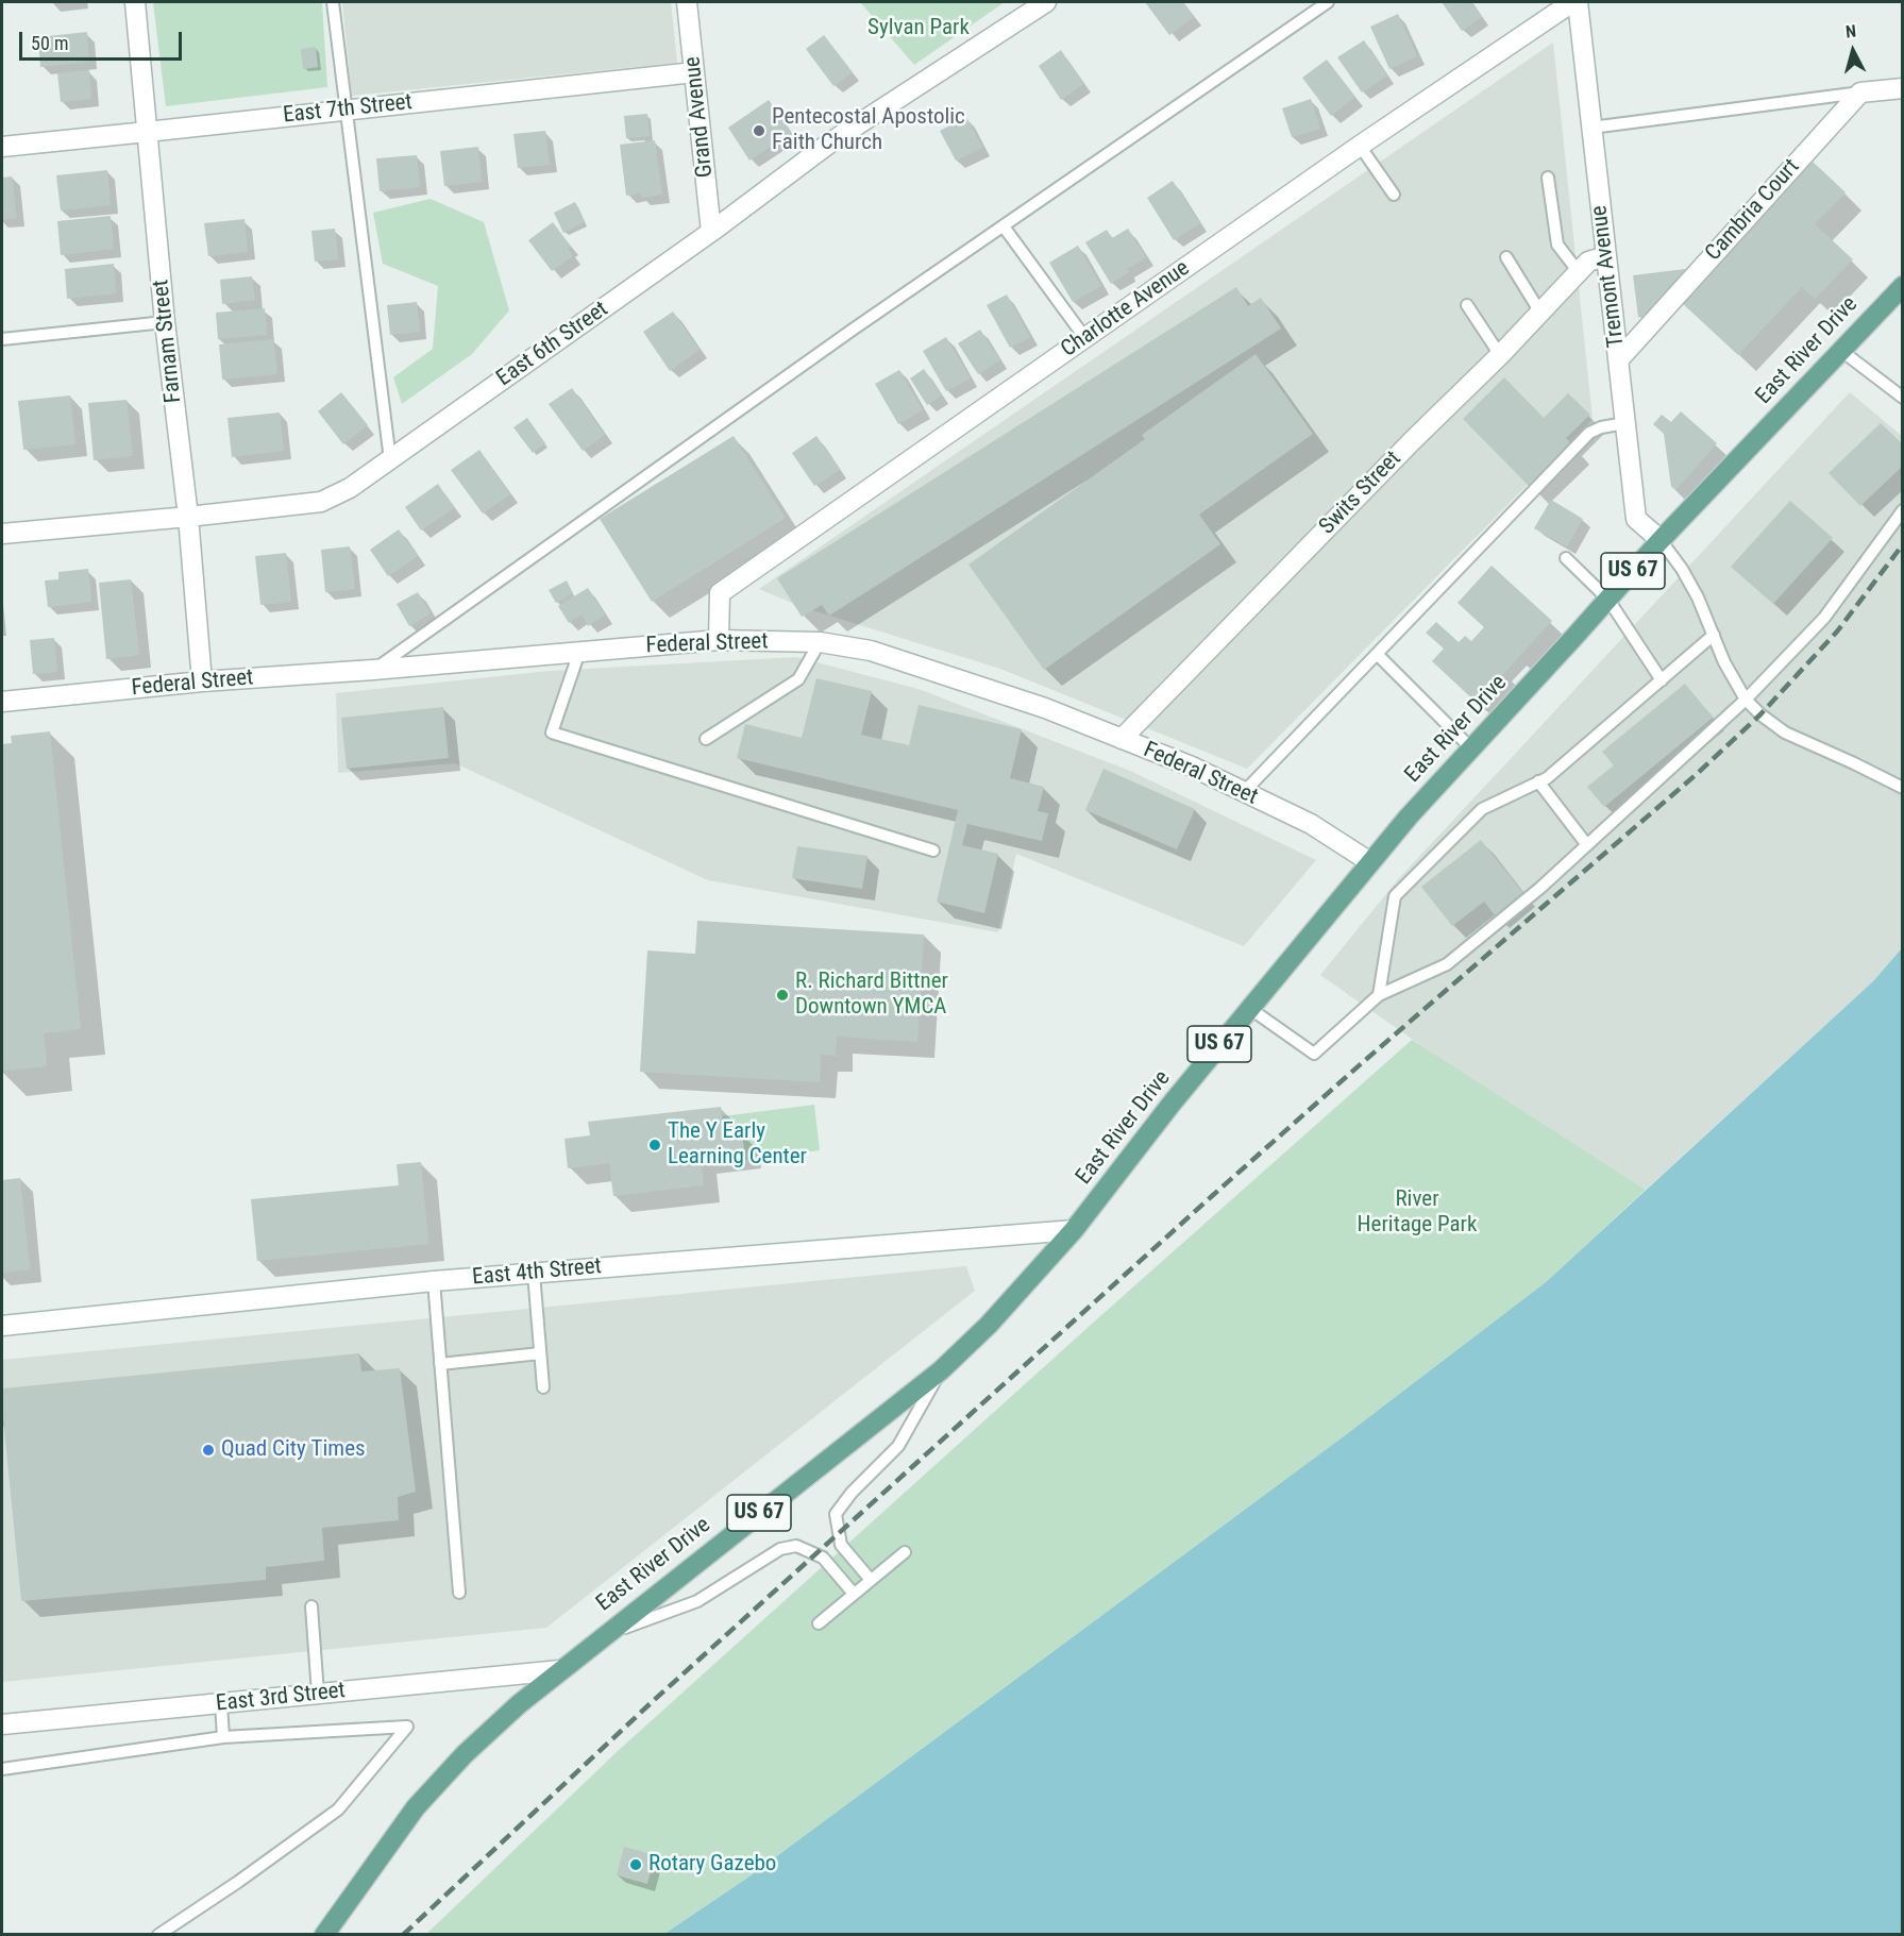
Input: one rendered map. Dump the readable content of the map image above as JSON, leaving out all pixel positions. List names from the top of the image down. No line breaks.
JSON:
{"streets":{"main road":["East River Drive","US 67"],"street":["East 7th Street","Grand Avenue","Cambria Court","Tremont Avenue","Charlotte Avenue","Farnam Street","East 6th Street","Swits Street","Federal Street","East 4th Street","East 3rd Street"]},"crossings":[["East 7th Street","Grand Avenue"],["East 7th Street","Farnam Street"],["Grand Avenue","East 6th Street"],["Cambria Court","Tremont Avenue"],["Tremont Avenue","East River Drive"],["Tremont Avenue","Swits Street"],["Charlotte Avenue","Federal Street"],["Farnam Street","East 6th Street"],["Farnam Street","Federal Street"],["East River Drive","Federal Street"],["East River Drive","East 4th Street"],["East River Drive","East 3rd Street"],["Swits Street","Federal Street"]],"parks":["Sylvan Park","River Heritage Park"],"places":["Pentecostal Apostolic Faith Church","R. Richard Bittner Downtown YMCA","The Y Early Learning Center","Quad City Times","Rotary Gazebo"],"scale_bar":"50 m","north":"top"}
